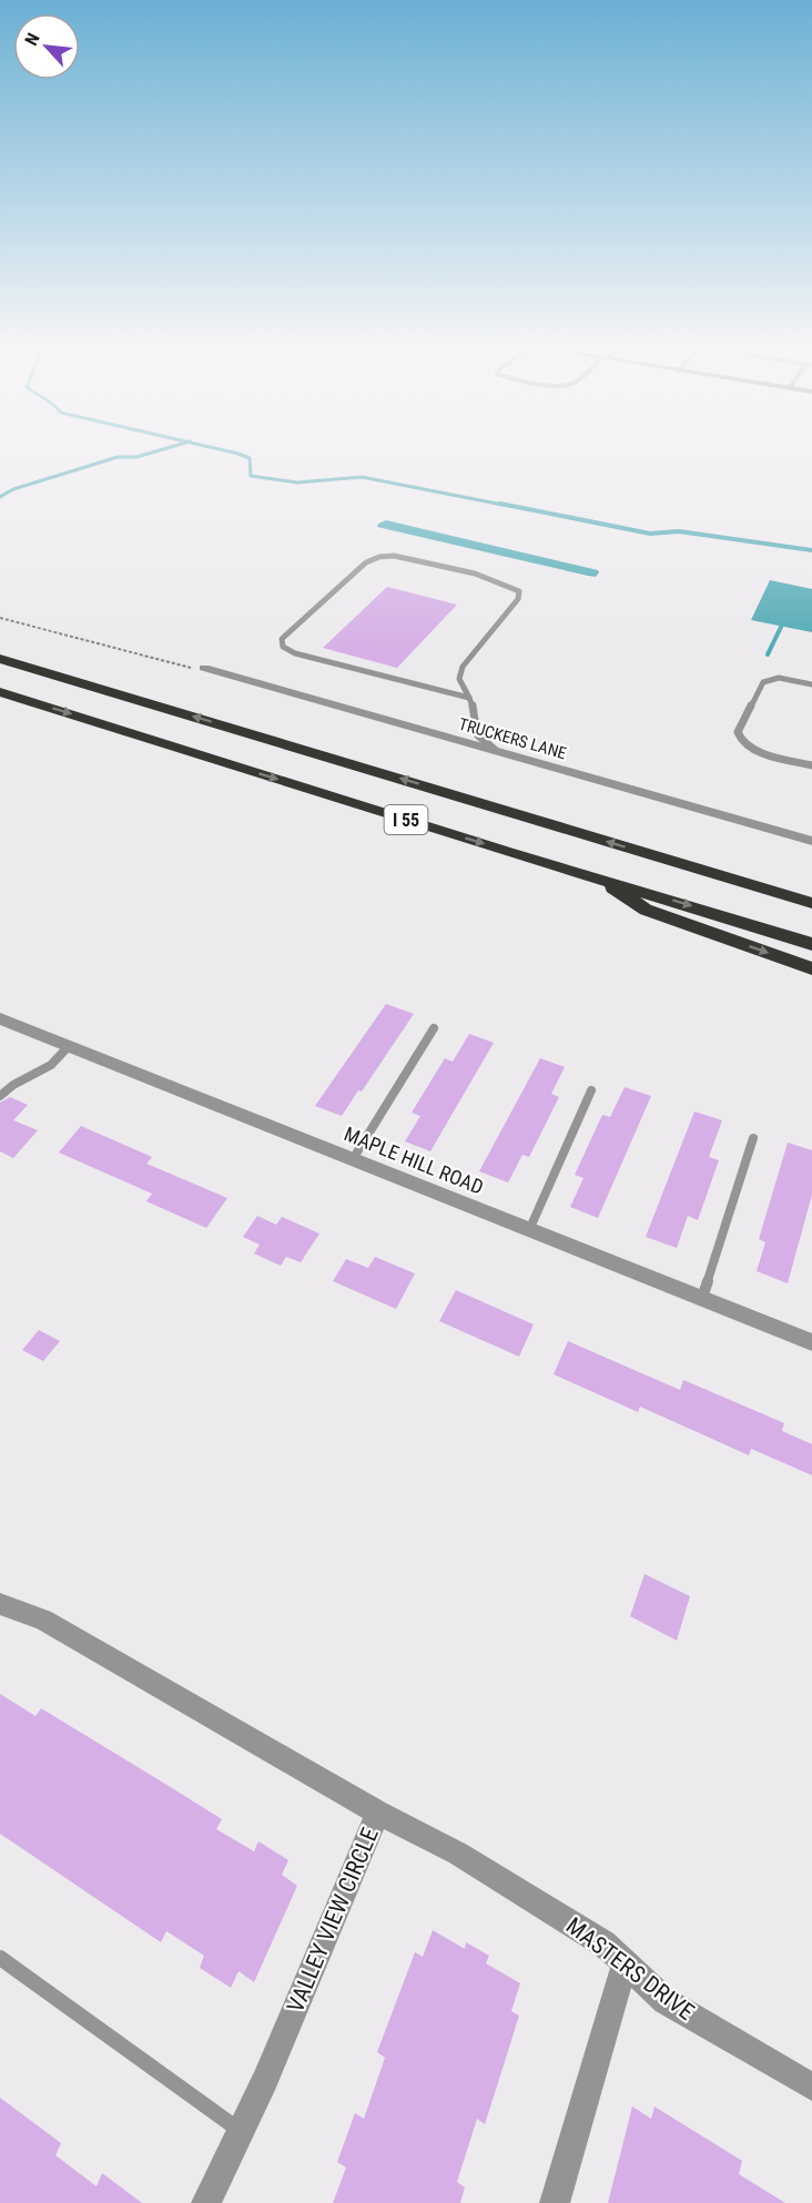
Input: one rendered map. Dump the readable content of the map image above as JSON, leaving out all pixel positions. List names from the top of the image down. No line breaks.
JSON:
{"streets":{"highway":["I 55"],"street":["TRUCKERS LANE","MAPLE HILL ROAD","VALLEY VIEW CIRCLE","MASTERS DRIVE"]},"crossings":[["VALLEY VIEW CIRCLE","MASTERS DRIVE"]],"north":"top left"}
